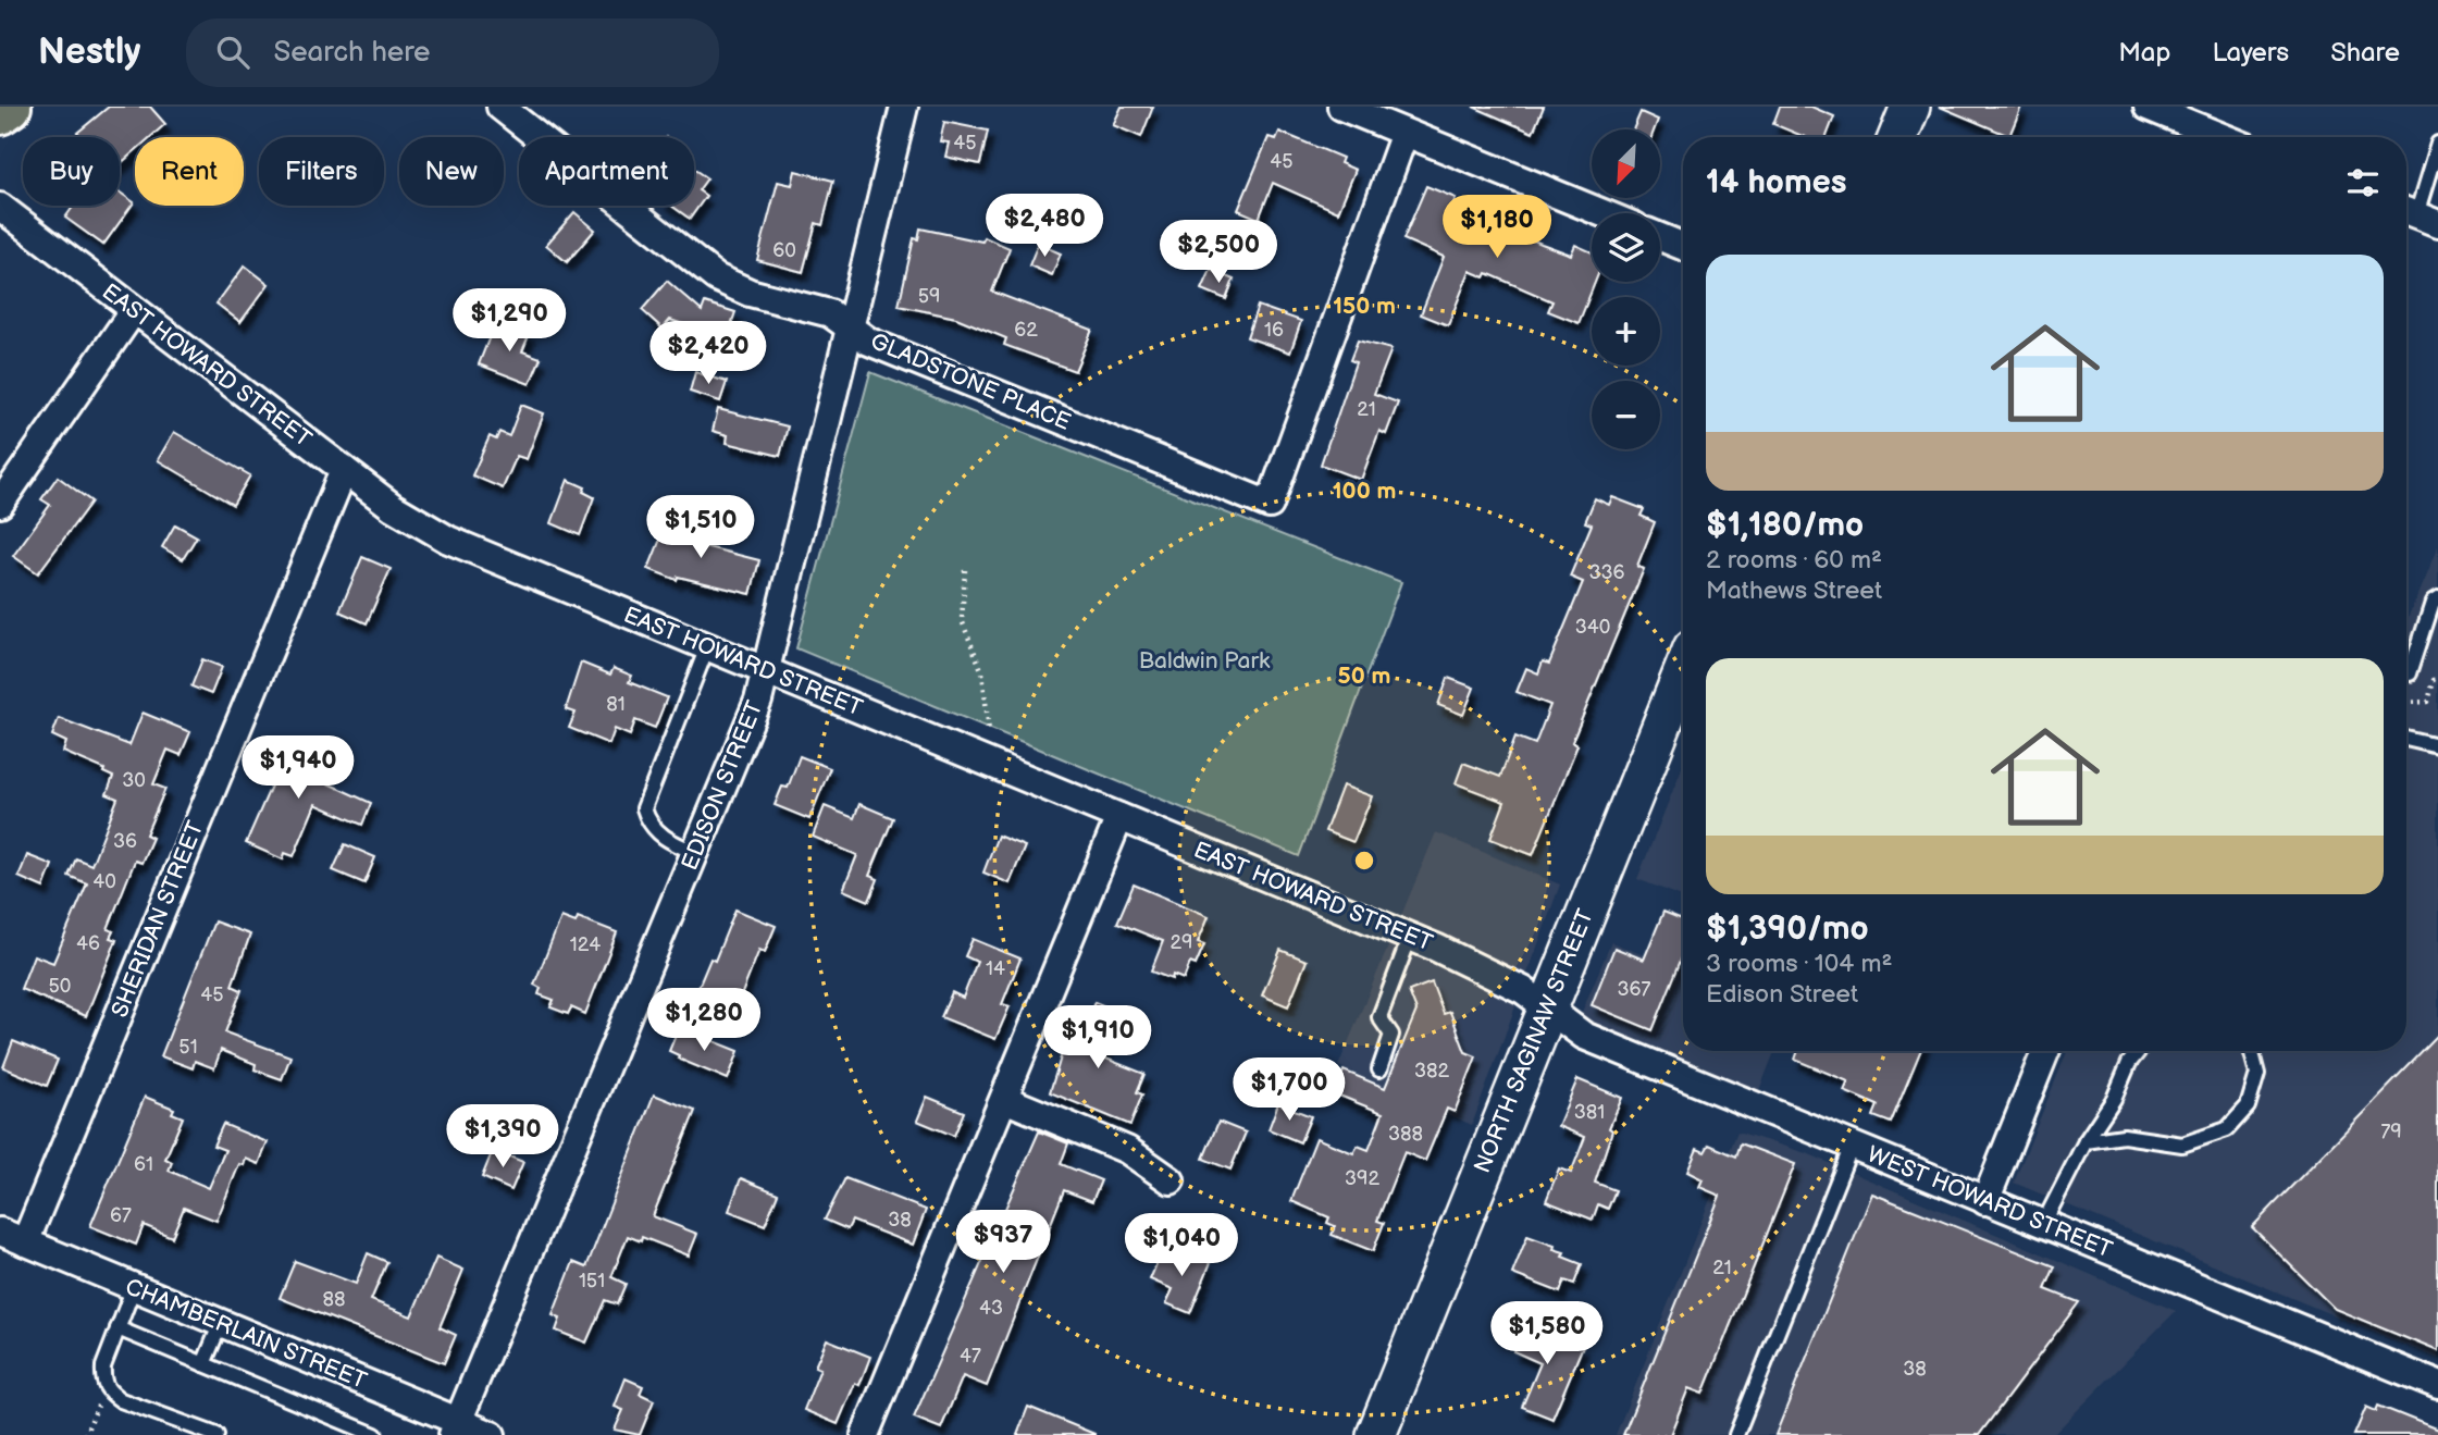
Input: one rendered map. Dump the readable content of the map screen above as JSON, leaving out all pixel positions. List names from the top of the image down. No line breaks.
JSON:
{"streets":{"street":["EAST HOWARD STREET","GLADSTONE PLACE","EDISON STREET","SHERIDAN STREET","NORTH SAGINAW STREET","WEST HOWARD STREET","CHAMBERLAIN STREET"]},"crossings":[["EAST HOWARD STREET","EDISON STREET"],["EAST HOWARD STREET","SHERIDAN STREET"],["EAST HOWARD STREET","NORTH SAGINAW STREET"],["EAST HOWARD STREET","WEST HOWARD STREET"],["GLADSTONE PLACE","EDISON STREET"],["EDISON STREET","CHAMBERLAIN STREET"],["SHERIDAN STREET","CHAMBERLAIN STREET"],["NORTH SAGINAW STREET","WEST HOWARD STREET"]],"parks":["Baldwin Park"],"house_numbers":["45","45","60","59","62","16","21","336","340","81","30","36","40","29","46","124","14","50","367","45","51","382","381","79","388","61","392","67","38","21","151","88","43","47","38"],"north":"bottom left","page":{"header":"Nestly","search":"Search here","nav":["Map","Layers","Share"],"map_buttons":["+","−"],"chip":["Buy","Rent","Filters","New","Apartment"],"heading":"14 homes","price":["$2,480","$1,180","$2,500","$1,290","$2,420","$1,510","$1,940","$1,280","$1,910","$1,700","$1,390","$937","$1,040","$1,580"],"list":[{"name":"$1,180/mo","note":"2 rooms · 60 m² · Mathews Street"},{"name":"$1,390/mo","note":"3 rooms · 104 m² · Edison Street"}]},"rings":["150 m","100 m","50 m"]}
